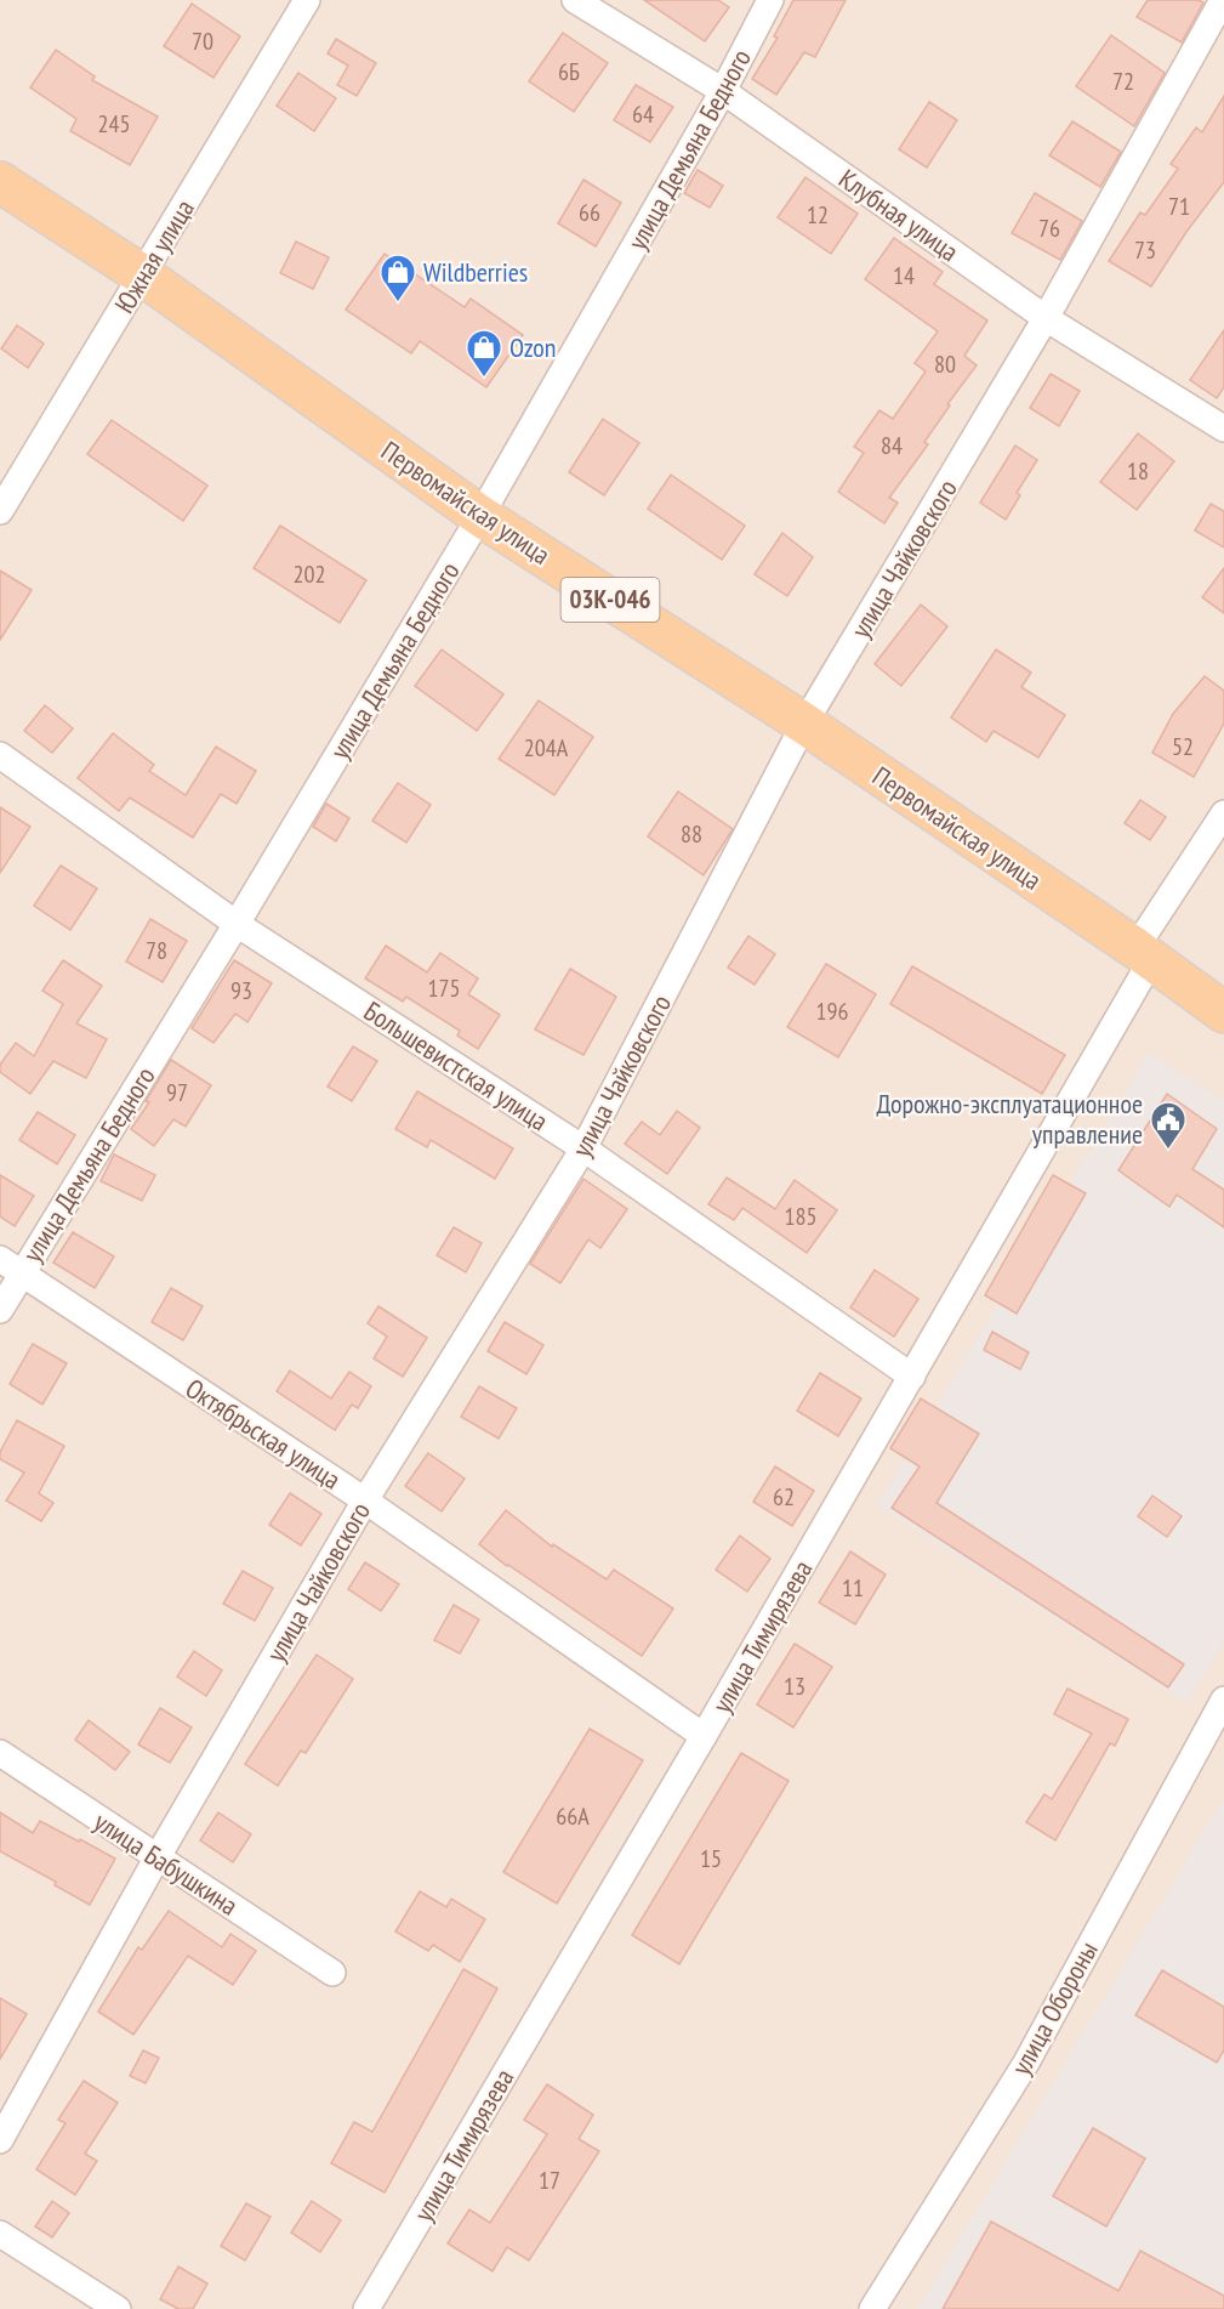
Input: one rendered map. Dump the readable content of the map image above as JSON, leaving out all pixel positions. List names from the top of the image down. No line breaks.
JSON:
{"streets":{"main road":["Первомайская улица","03К-046"],"street":["улица Демьяна Бедного","Клубная улица","Южная улица","улица Чайковского","Большевистская улица","Октябрьская улица","улица Тимирязева","улица Бабушкина","улица Обороны"]},"crossings":[["улица Демьяна Бедного","Клубная улица"],["улица Демьяна Бедного","Первомайская улица"],["улица Демьяна Бедного","Большевистская улица"],["улица Демьяна Бедного","Октябрьская улица"],["Клубная улица","улица Чайковского"],["Южная улица","Первомайская улица"],["Первомайская улица","улица Чайковского"],["Первомайская улица","улица Тимирязева"],["улица Чайковского","Большевистская улица"],["улица Чайковского","Октябрьская улица"],["улица Чайковского","улица Бабушкина"],["Большевистская улица","улица Тимирязева"],["Октябрьская улица","улица Тимирязева"]],"places":{"shop":["Wildberries","Ozon"],"public building":["Дорожно-эксплуатационное управление"]},"house_numbers":["70","6Б","72","64","245","71","66","12","76","73","14","80","84","18","202","52","204А","88","78","175","93","196","97","185","62","11","13","66А","15","17"]}
